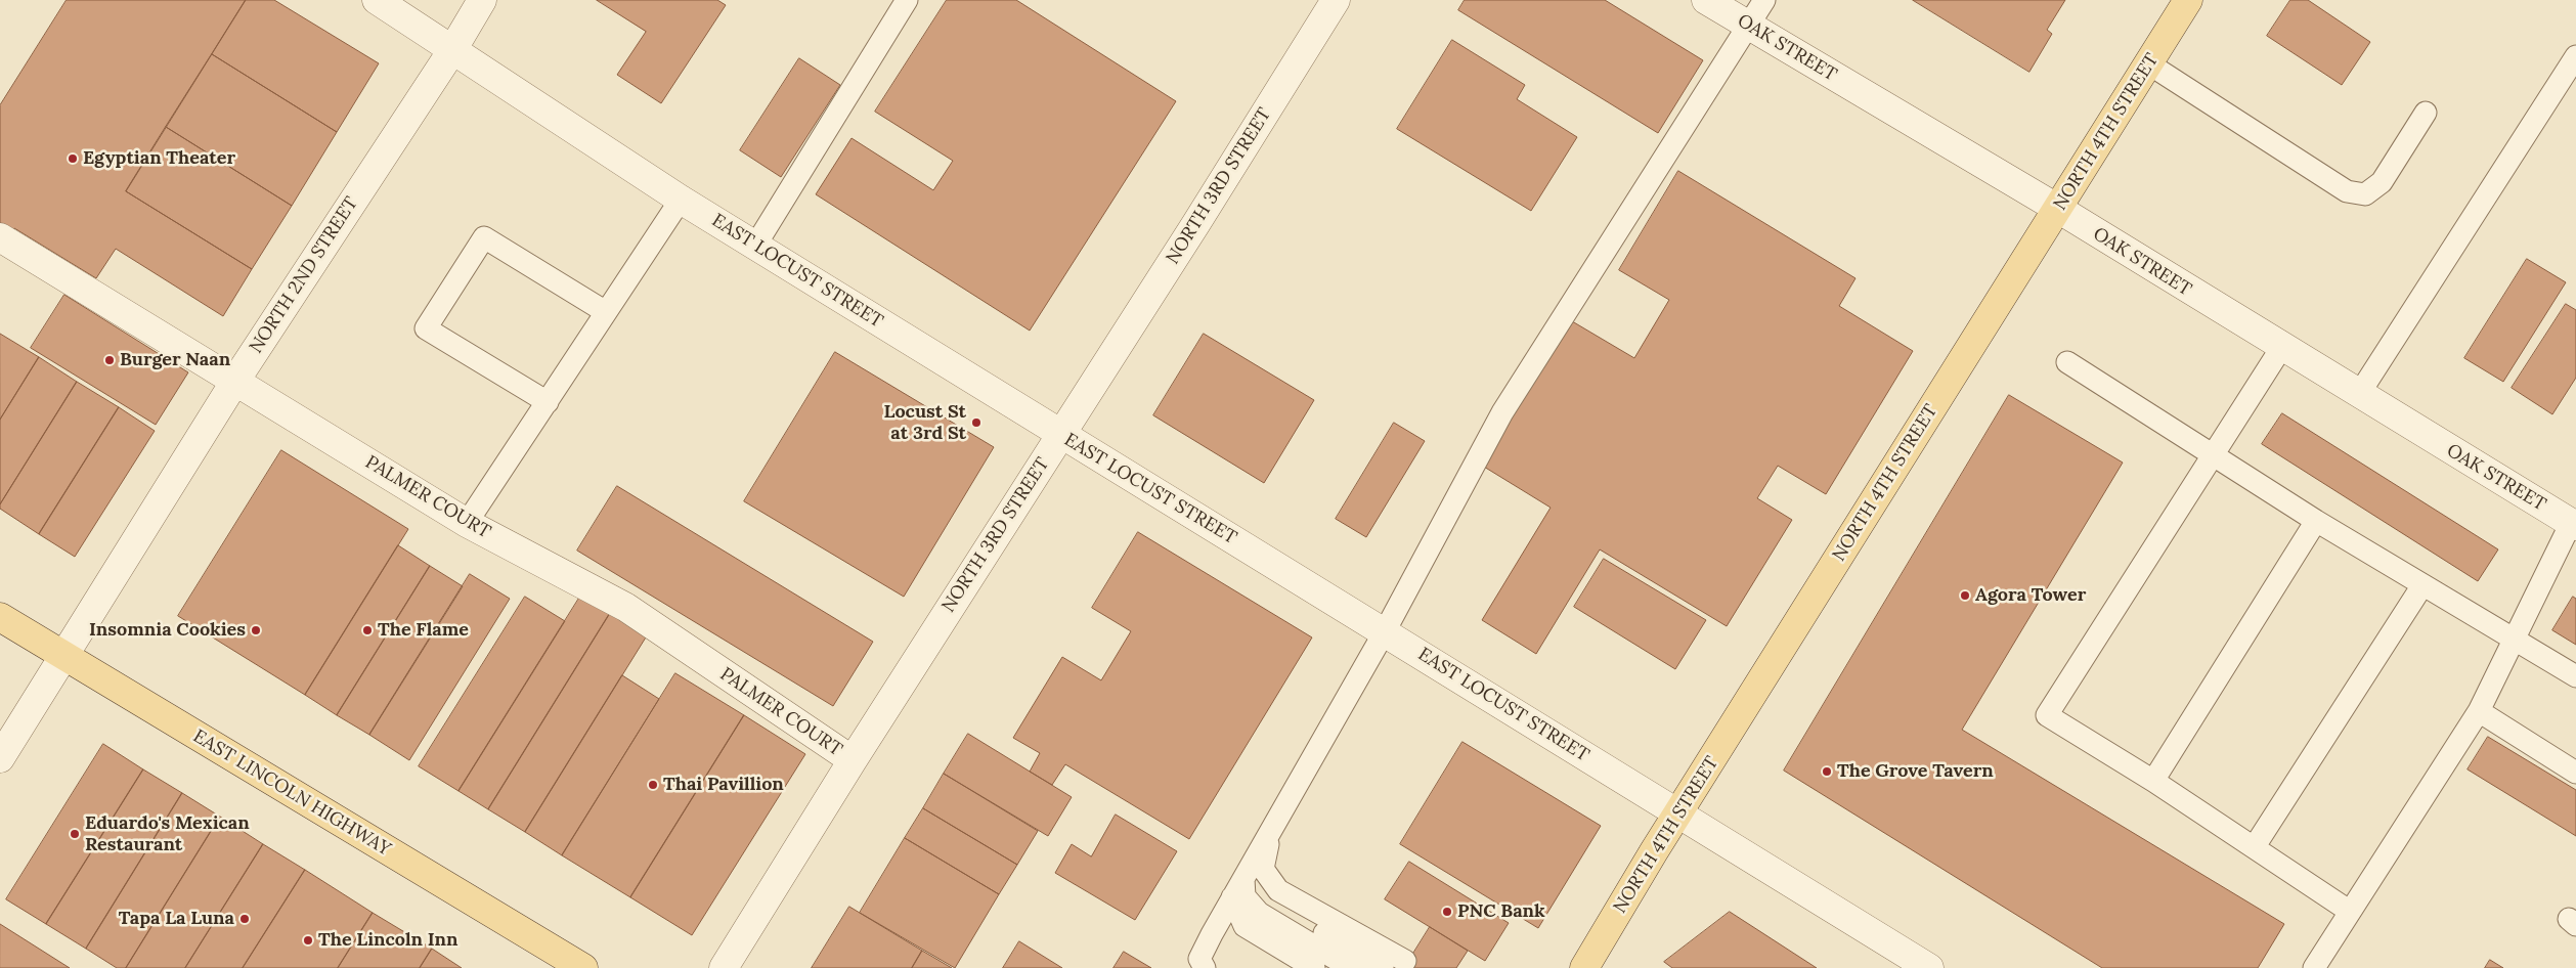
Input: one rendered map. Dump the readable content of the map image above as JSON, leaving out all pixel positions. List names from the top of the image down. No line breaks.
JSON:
{"streets":{"main road":["NORTH 4TH STREET","EAST LINCOLN HIGHWAY"],"street":["OAK STREET","NORTH 3RD STREET","EAST LOCUST STREET","NORTH 2ND STREET","PALMER COURT"]},"crossings":[["OAK STREET","NORTH 4TH STREET"],["NORTH 4TH STREET","EAST LOCUST STREET"],["NORTH 3RD STREET","EAST LOCUST STREET"],["NORTH 3RD STREET","PALMER COURT"],["EAST LOCUST STREET","NORTH 2ND STREET"],["NORTH 2ND STREET","PALMER COURT"],["NORTH 2ND STREET","EAST LINCOLN HIGHWAY"]],"places":["Egyptian Theater","Burger Naan","Locust St at 3rd St","Agora Tower","Insomnia Cookies","The Flame","The Grove Tavern","Thai Pavillion","Eduardo's Mexican Restaurant","PNC Bank","Tapa La Luna","The Lincoln Inn"]}
